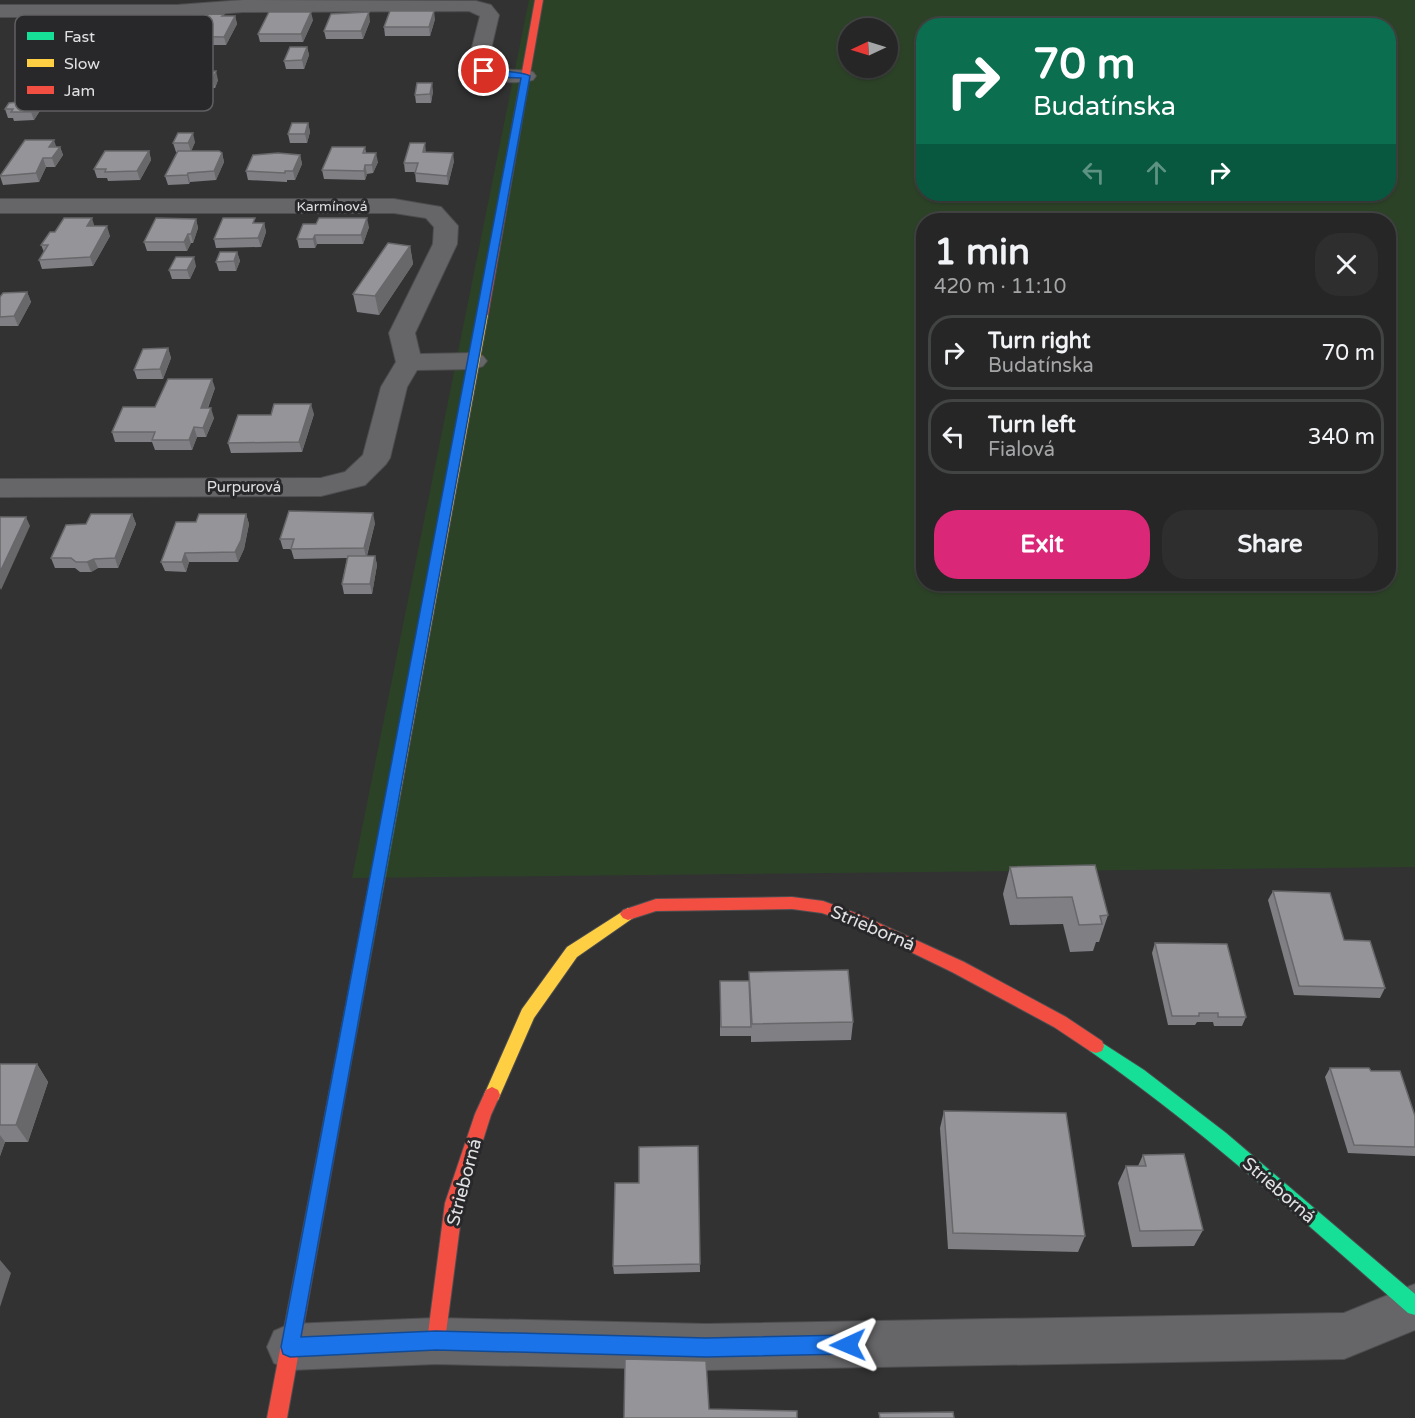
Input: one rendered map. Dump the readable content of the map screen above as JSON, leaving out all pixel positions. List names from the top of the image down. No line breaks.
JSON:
{"streets":{"street":["Karmínová","Purpurová","Strieborná"]},"crossings":[["Karmínová","Purpurová"]],"legend":["Fast","Slow","Jam"],"north":"left","page":{"turn":["70 m","Budatínska"],"heading":["1 min","420 m · 11:10"],"list":[{"name":"Turn right","note":"Budatínska","value":"70 m"},{"name":"Turn left","note":"Fialová","value":"340 m"}],"buttons":["Exit","Share"]}}
